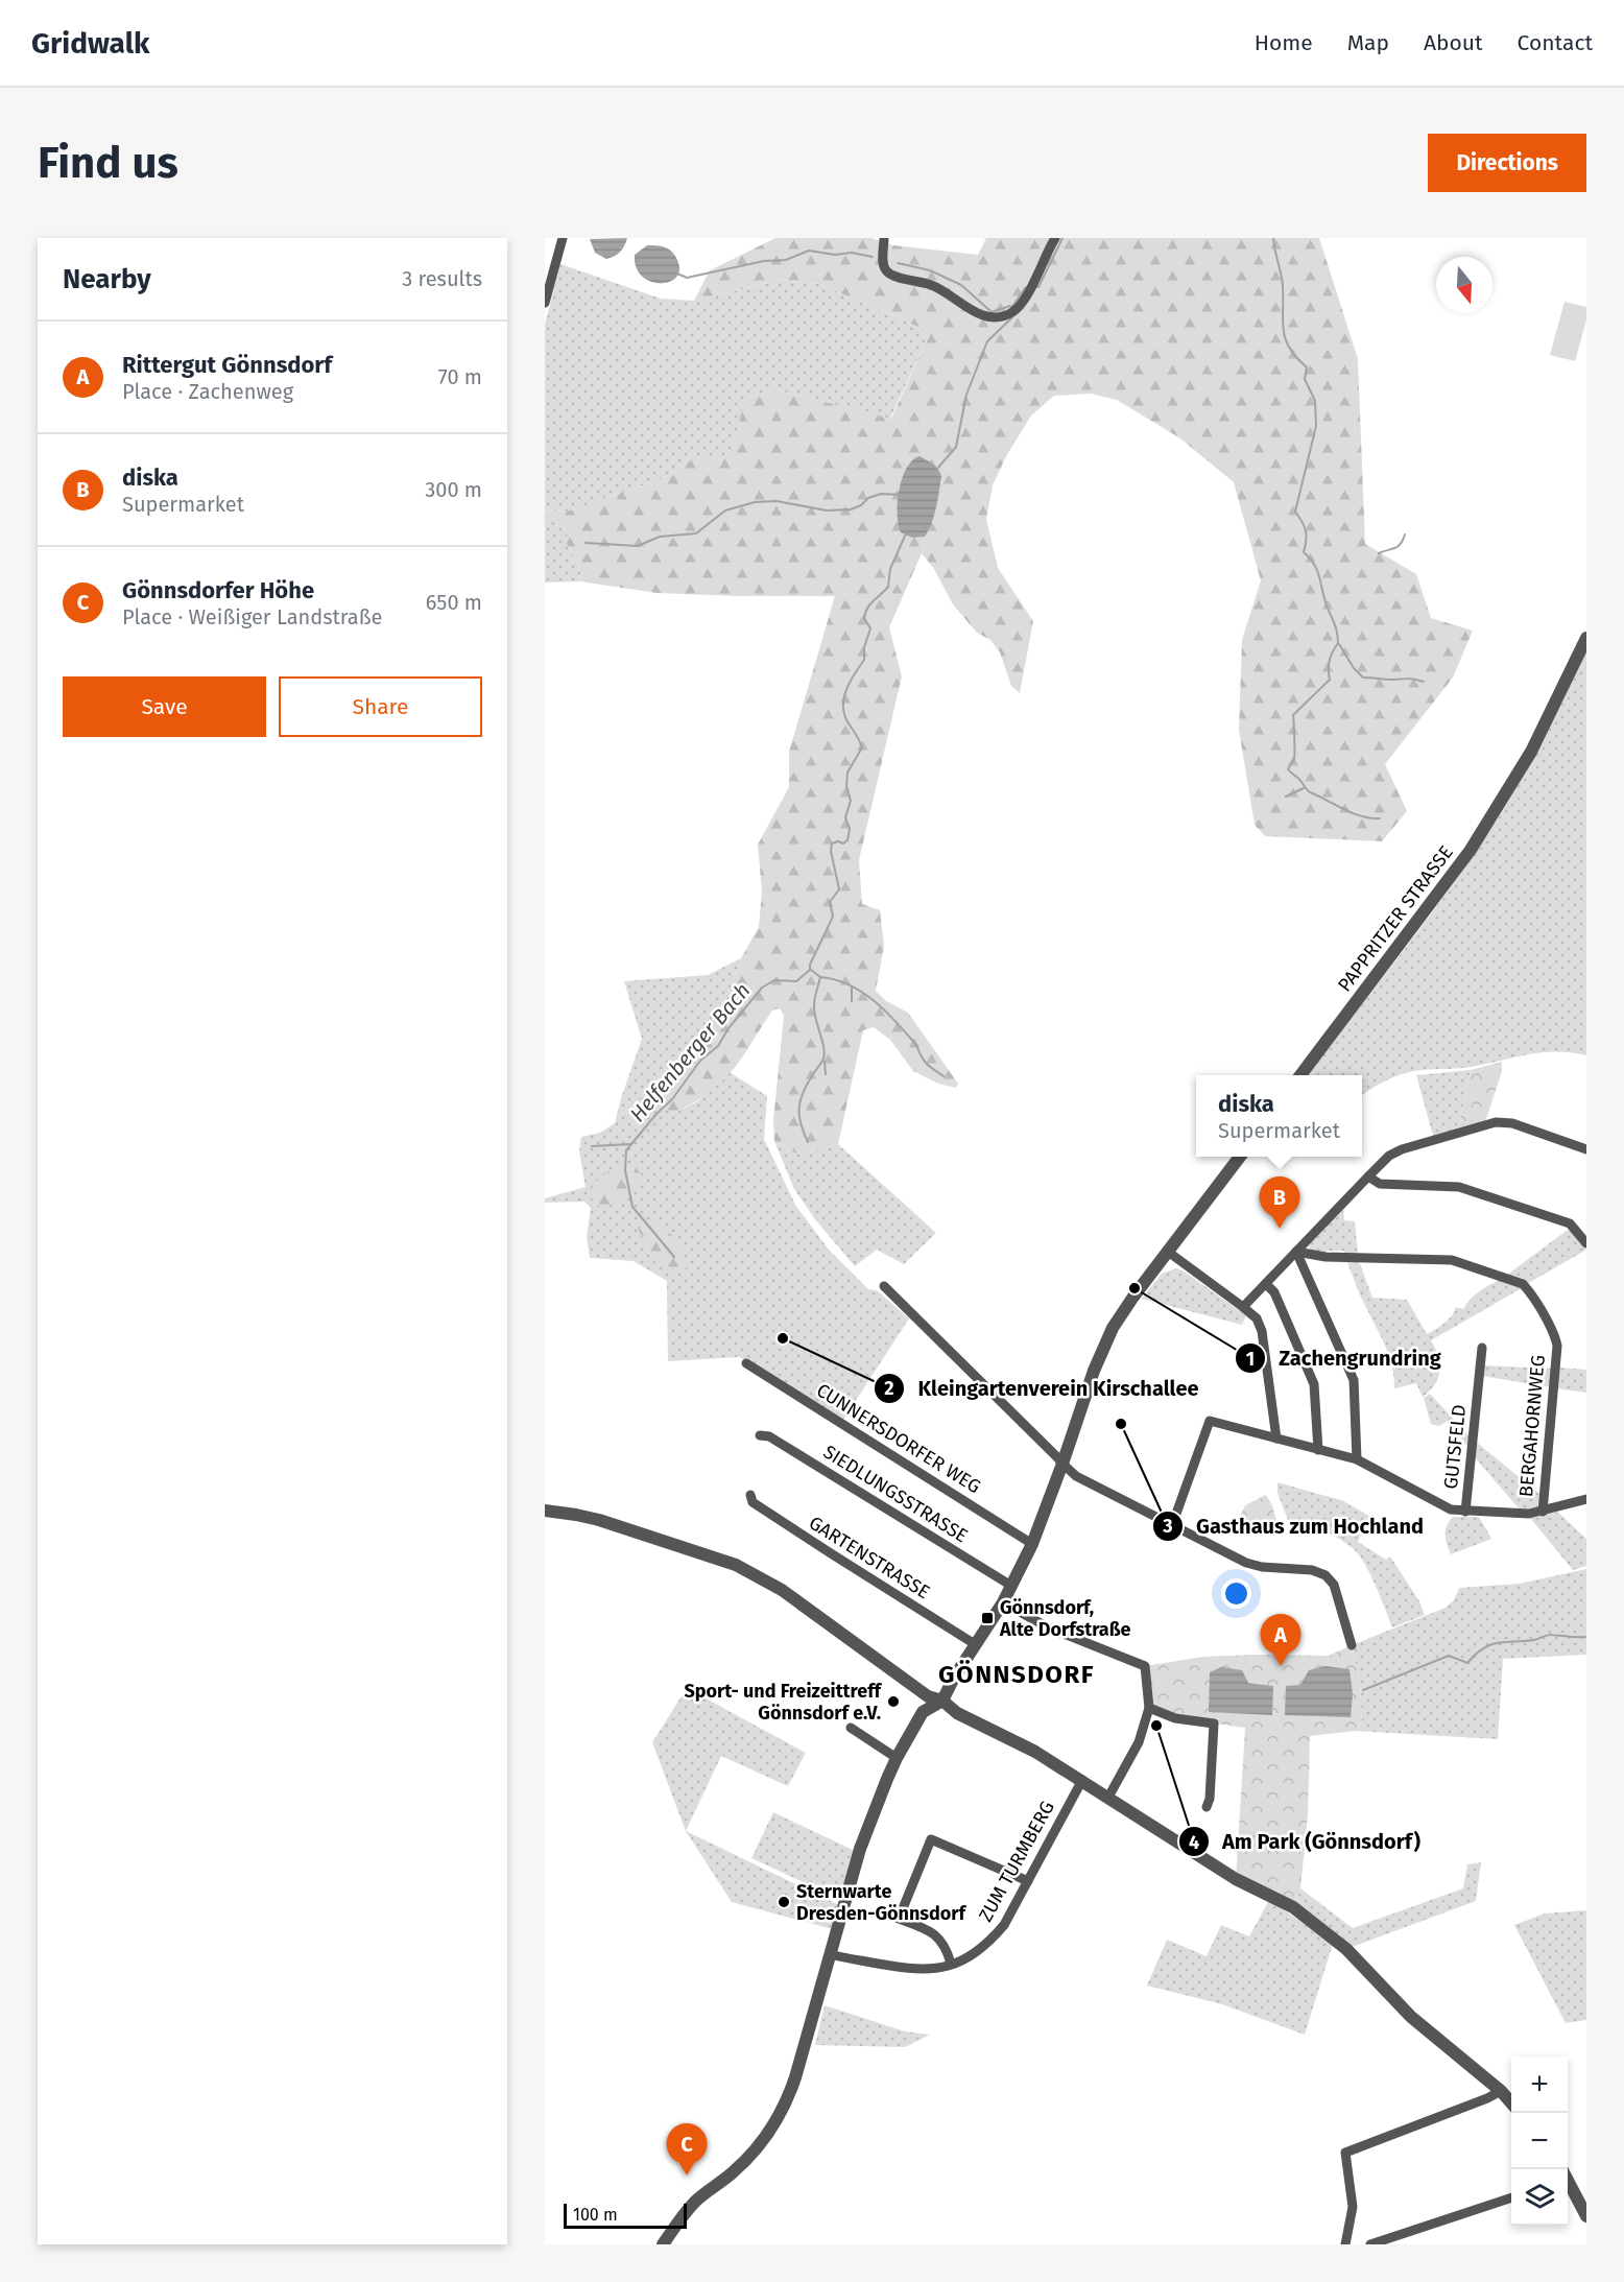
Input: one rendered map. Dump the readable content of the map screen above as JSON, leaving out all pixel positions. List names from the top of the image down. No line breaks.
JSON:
{"streets":{"street":["PAPPRITZER STRASSE","BERGAHORNWEG","CUNNERSDORFER WEG","GUTSFELD","SIEDLUNGSSTRASSE","GARTENSTRASSE","ZUM TURMBERG"]},"districts":["GÖNNSDORF"],"water":["Helfenberger Bach"],"places":{"other":["Zachengrundring","Kleingartenverein Kirschallee","Gasthaus zum Hochland","Sport- und Freizeittreff Gönnsdorf e.V.","Am Park (Gönnsdorf)","Sternwarte Dresden-Gönnsdorf"],"transit":["Gönnsdorf, Alte Dorfstraße"]},"scale_bar":"100 m","north":"bottom","page":{"header":"Gridwalk","nav":["Home","Map","About","Contact"],"buttons":["Directions",["Save","Share"]],"title":"Find us","heading":["Nearby","3 results"],"list":[{"mark":"A","name":"Rittergut Gönnsdorf","note":"Place · Zachenweg","value":"70 m"},{"mark":"B","name":"diska","note":"Supermarket","value":"300 m"},{"mark":"C","name":"Gönnsdorfer Höhe","note":"Place · Weißiger Landstraße","value":"650 m"}],"popup":["diska","Supermarket"],"pins":["B","A","C"],"map_buttons":["+","−"],"scale":"100 m"}}
